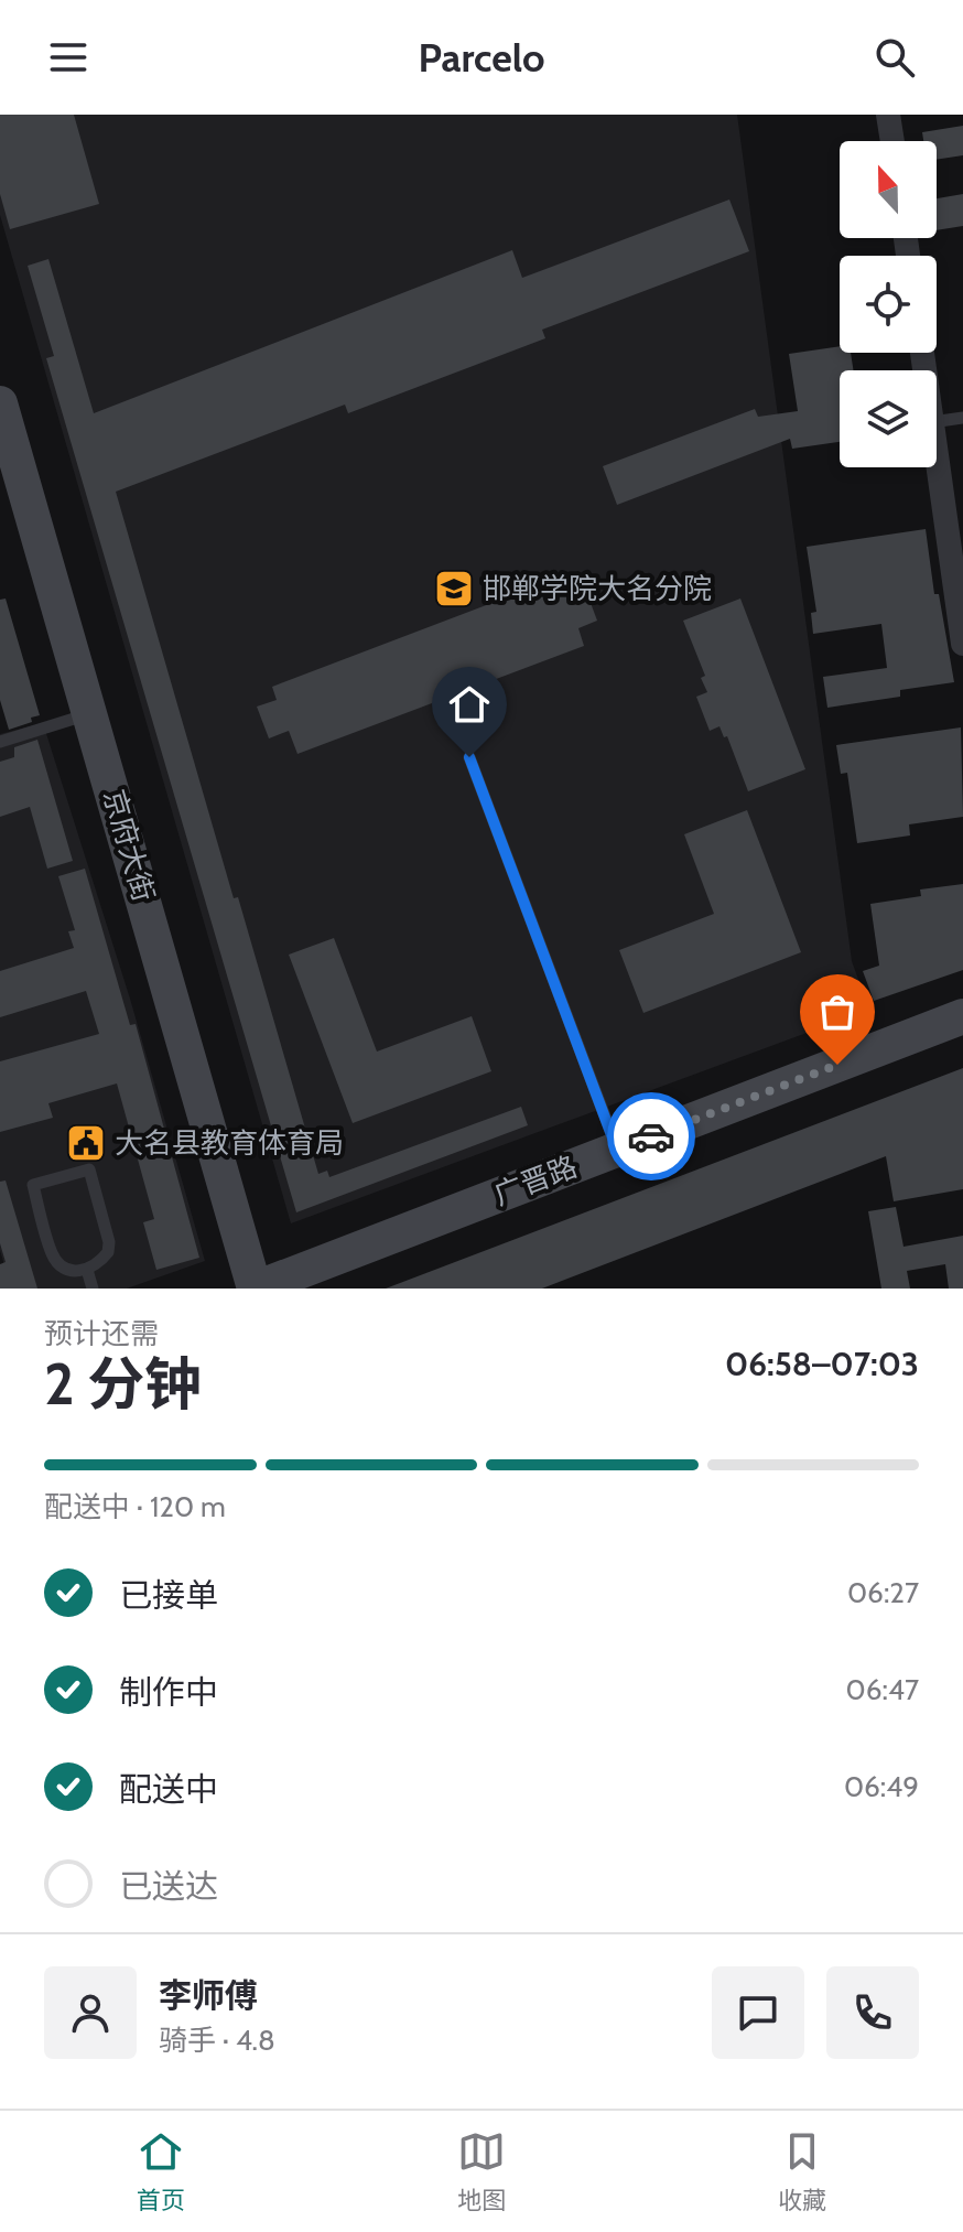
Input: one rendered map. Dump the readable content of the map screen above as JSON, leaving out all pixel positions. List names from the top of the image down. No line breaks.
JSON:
{"streets":{"street":["京府大街","广晋路"]},"crossings":[["京府大街","广晋路"]],"places":{"school or university":["邯郸学院大名分院"],"public building":["大名县教育体育局"]},"north":"top","page":{"header":"Parcelo","heading":["2 分钟","预计还需","06:58–07:03"],"panel":["李师傅","骑手 · 4.8"],"bar":"配送中 · 120 m","list":[["已接单","06:27"],["制作中","06:47"],["配送中","06:49"],"已送达"],"tabs":["首页","地图","收藏"]}}
